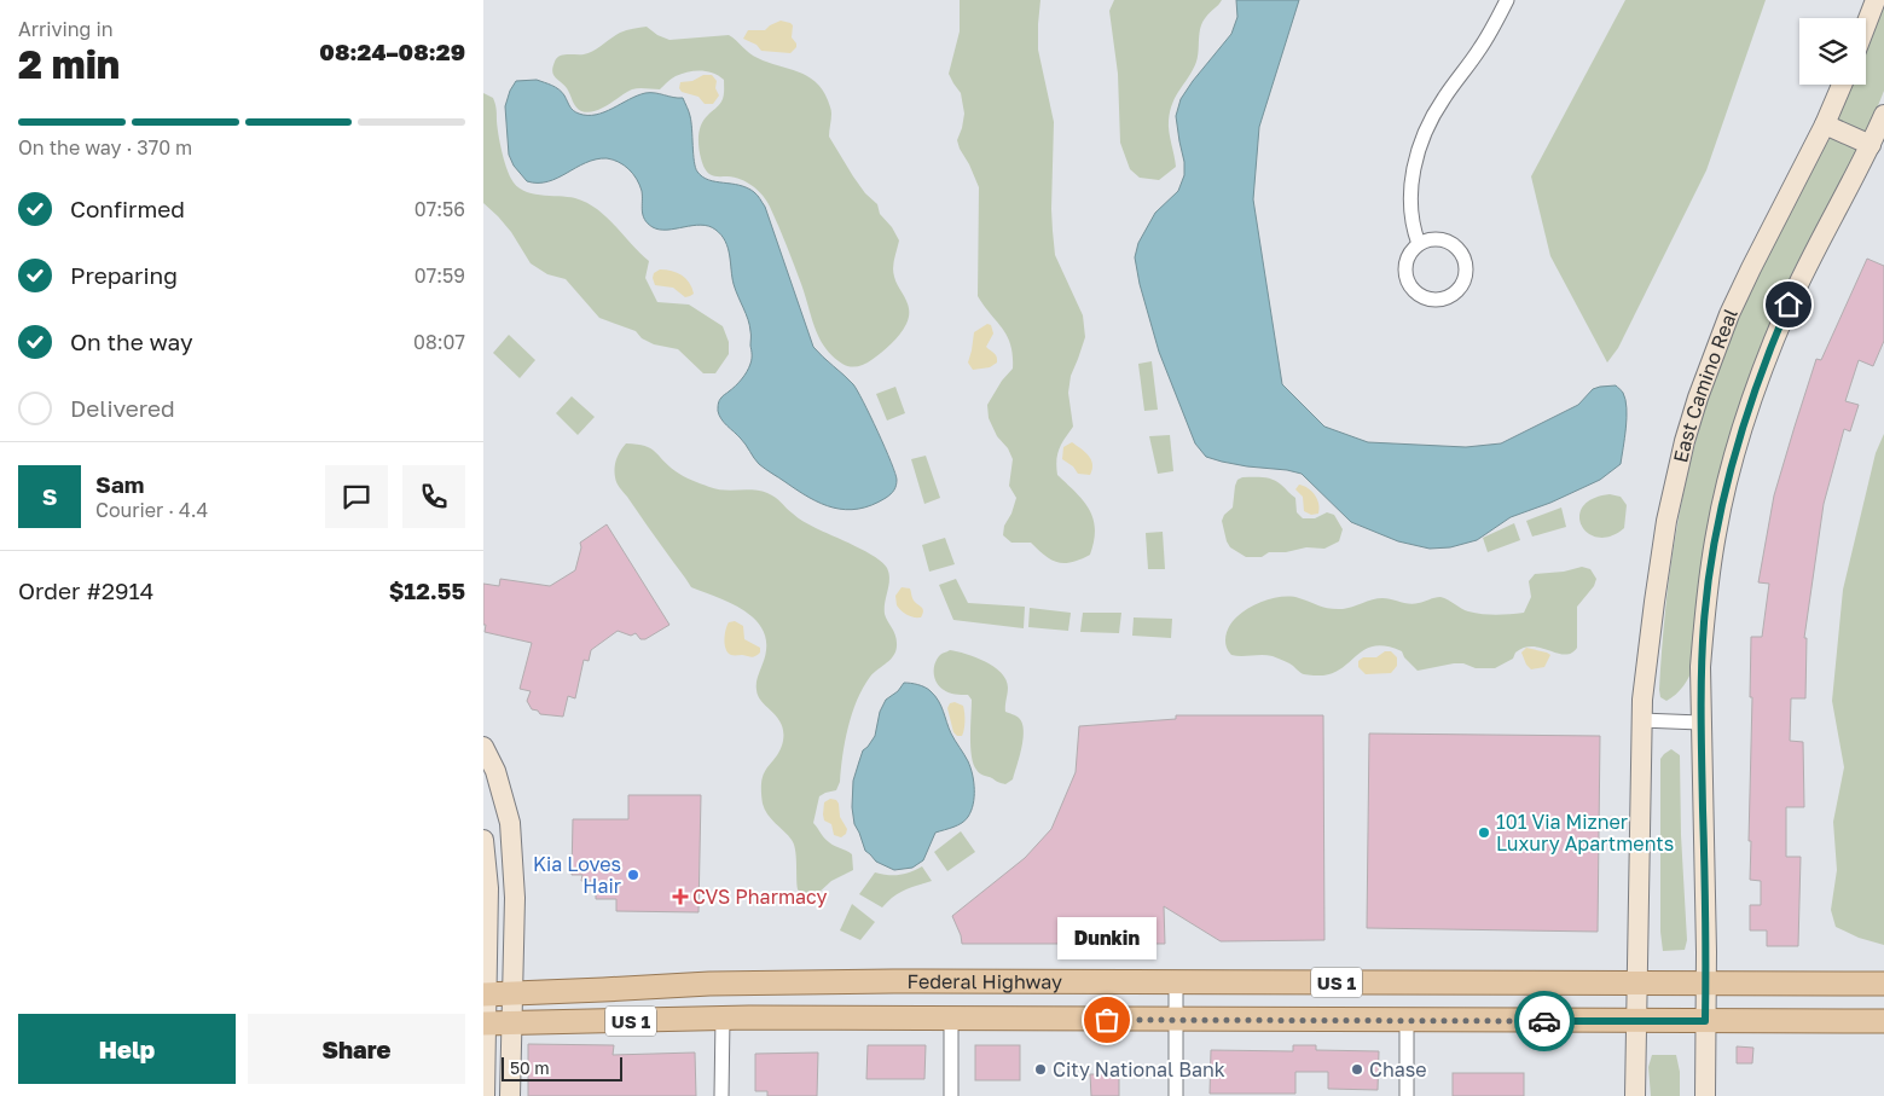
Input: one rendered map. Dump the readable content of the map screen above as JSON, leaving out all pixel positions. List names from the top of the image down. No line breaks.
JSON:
{"streets":{"main road":["Federal Highway","US 1"],"street":["East Camino Real"]},"crossings":[["East Camino Real","Federal Highway"]],"places":{"other":["101 Via Mizner Luxury Apartments","Kia Loves Hair","Dunkin","City National Bank","Chase"],"health":["CVS Pharmacy"]},"scale_bar":"50 m","page":{"heading":["2 min","Arriving in","08:24–08:29"],"panel":["Sam","Courier · 4.4","Order #2914","$12.55"],"bar":"On the way · 370 m","list":[["Confirmed","07:56"],["Preparing","07:59"],["On the way","08:07"],"Delivered"],"round":"S","bubble":"Dunkin","buttons":["Help","Share"],"scale":"50 m"}}
